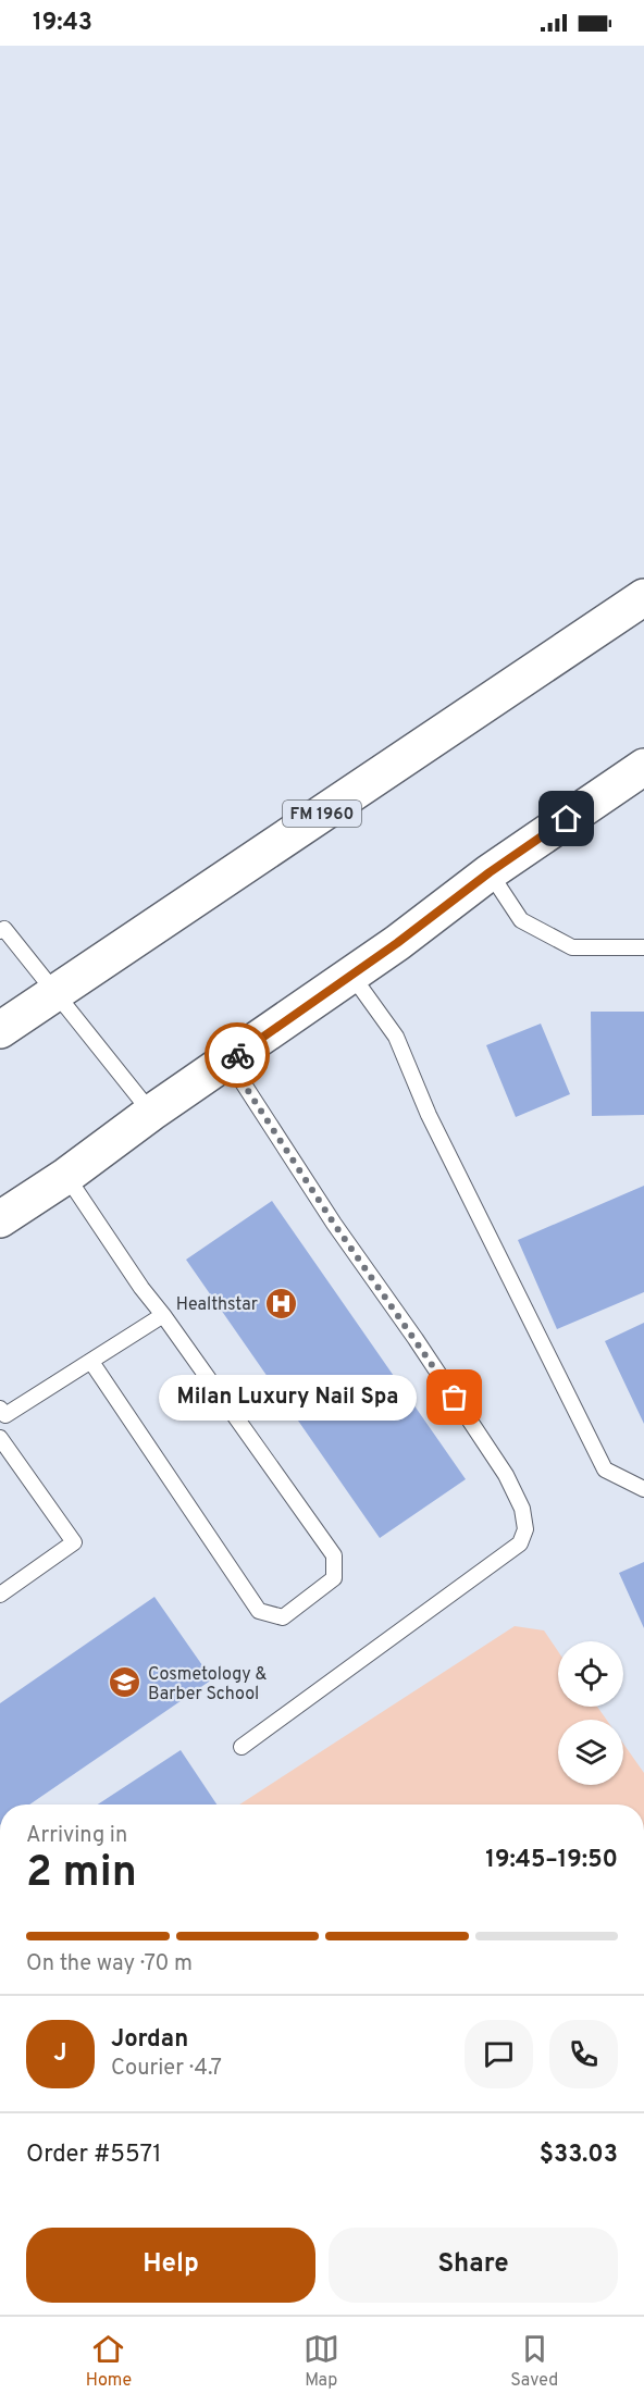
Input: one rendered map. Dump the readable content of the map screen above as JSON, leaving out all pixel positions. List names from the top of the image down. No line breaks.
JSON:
{"streets":{"main road":["FM 1960"]},"places":{"hospital":["Healthstar"],"other":["Milan Luxury Nail Spa"],"school or university":["Cosmetology & Barber School"]},"page":{"status":"19:43","bubble":"Milan Luxury Nail Spa","heading":["2 min","Arriving in","19:45–19:50"],"panel":["Jordan","Courier · 4.7","Order #5571","$33.03"],"bar":"On the way · 70 m","round":"J","buttons":["Help","Share"],"tabs":["Home","Map","Saved"]}}
